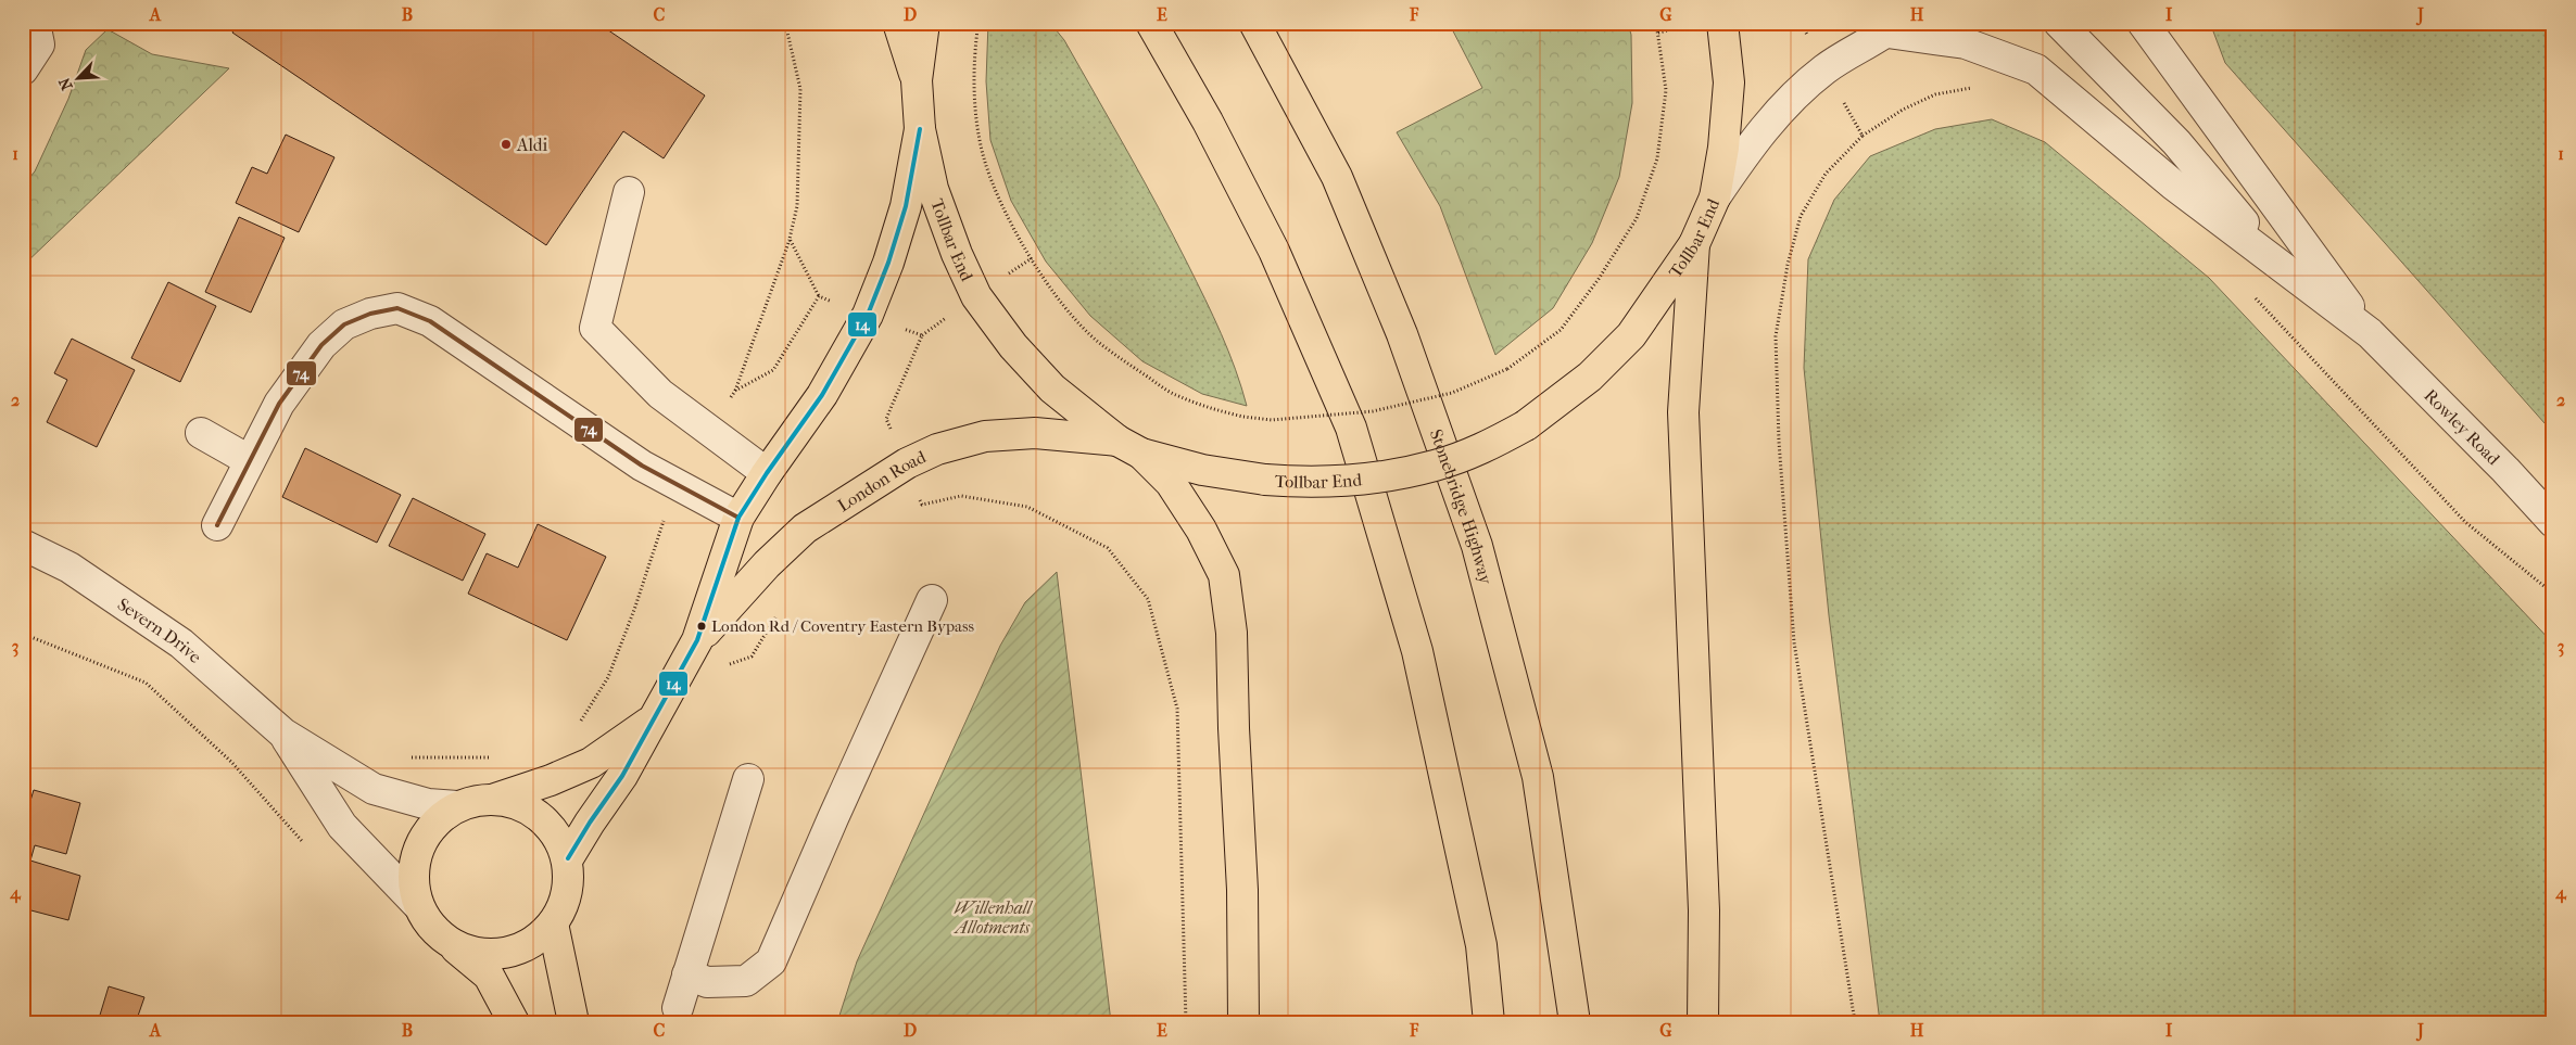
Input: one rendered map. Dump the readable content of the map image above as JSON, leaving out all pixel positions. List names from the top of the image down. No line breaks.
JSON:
{"streets":{"main road":["Tollbar End","London Road","Stonebridge Highway"],"street":["Rowley Road","Severn Drive"]},"crossings":[["Tollbar End","London Road"],["London Road","Severn Drive"]],"parks":["Willenhall Allotments"],"places":["Aldi","London Rd / Coventry Eastern Bypass"],"lines":["transit line 14","transit line 74"],"north":"bottom left","grid":{"columns":["A","B","C","D","E","F","G","H","I","J"],"rows":["1","2","3","4"]}}
